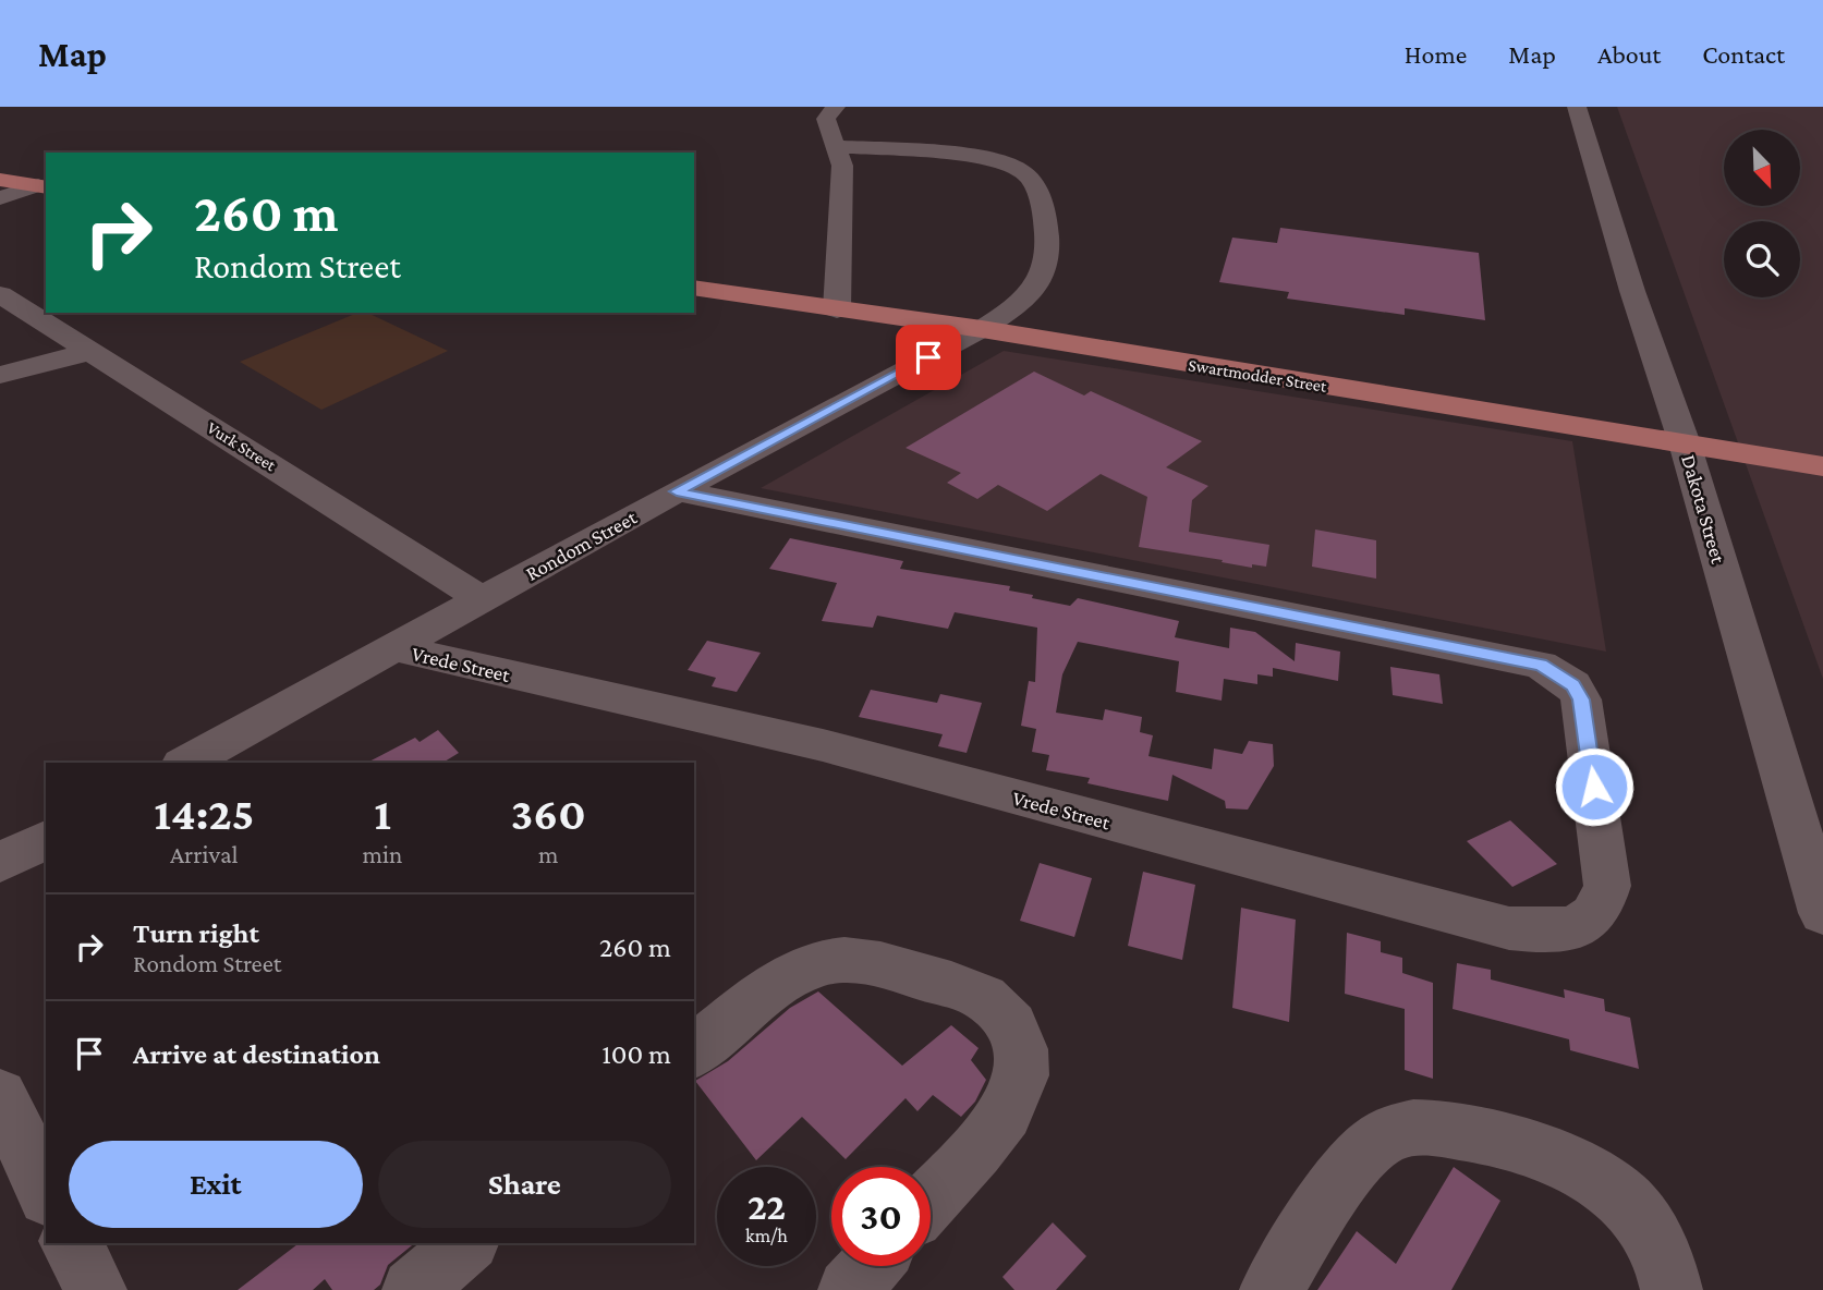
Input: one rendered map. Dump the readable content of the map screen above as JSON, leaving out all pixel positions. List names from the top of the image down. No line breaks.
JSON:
{"streets":{"main road":["Swartmodder Street"],"street":["Vurk Street","Dakota Street","Rondom Street","Vrede Street"]},"crossings":[["Swartmodder Street","Dakota Street"],["Swartmodder Street","Rondom Street"],["Vurk Street","Rondom Street"],["Rondom Street","Vrede Street"]],"north":"bottom right","page":{"header":"Map","nav":["Home","Map","About","Contact"],"turn":["260 m","Rondom Street"],"eta":["14:25","Arrival","1","min","360","m"],"list":[{"name":"Turn right","note":"Rondom Street","value":"260 m"},{"name":"Arrive at destination","value":"100 m"}],"buttons":["Exit","Share"],"speed":"22 km/h","limit":"30"}}
